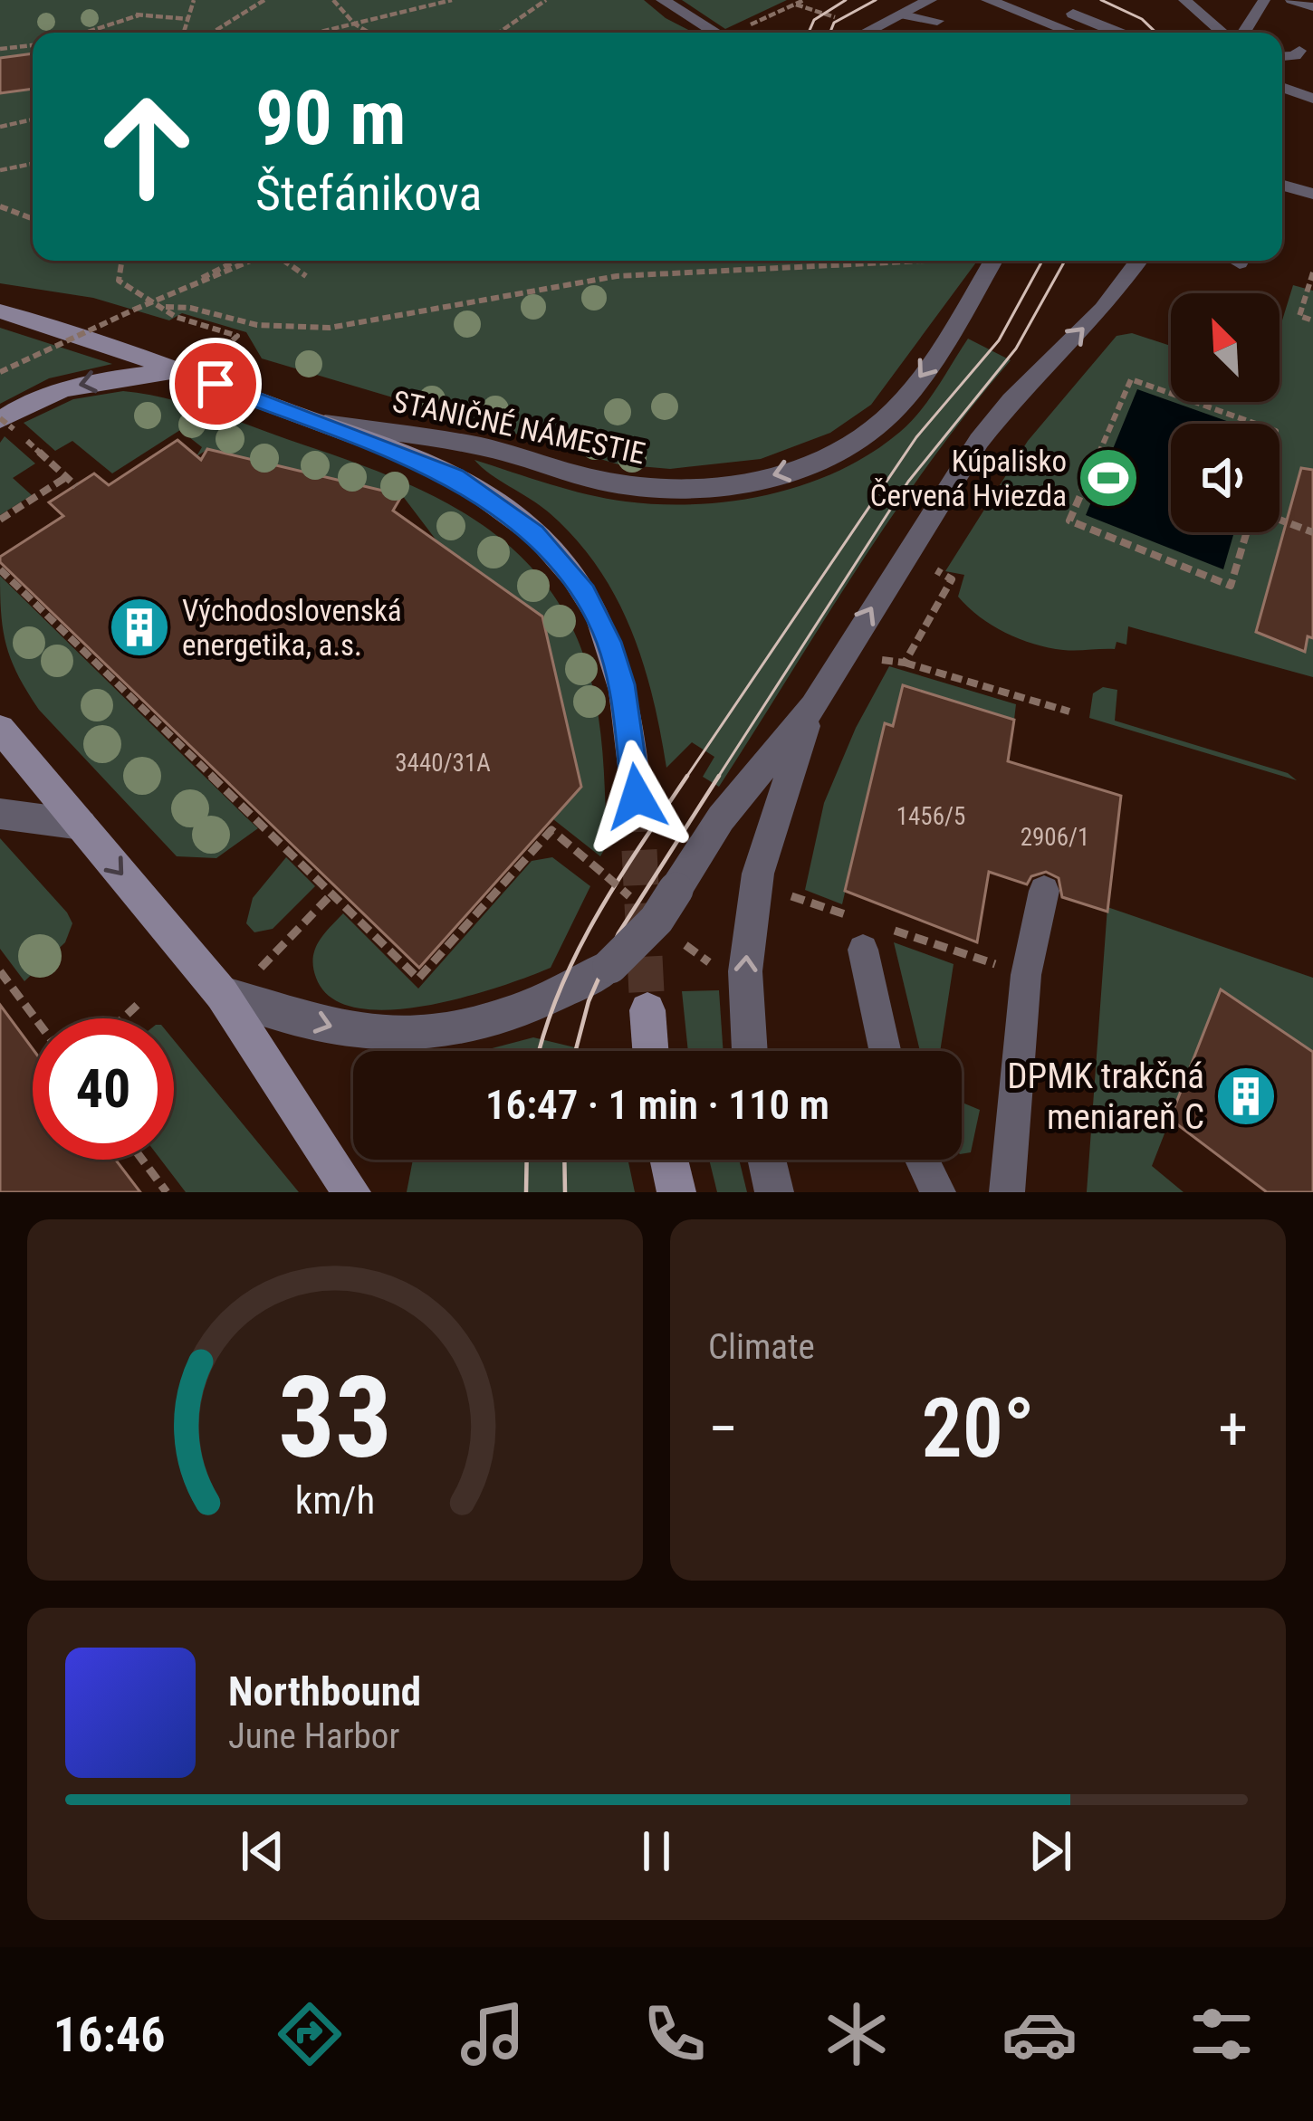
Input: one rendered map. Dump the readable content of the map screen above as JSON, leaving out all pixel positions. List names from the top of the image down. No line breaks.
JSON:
{"streets":{"street":["STANIČNÉ NÁMESTIE"]},"one_way":["STANIČNÉ NÁMESTIE"],"places":{"sports":["Kúpalisko Červená Hviezda"],"building":["Východoslovenská energetika, a.s.","DPMK trakčná meniareň C"]},"house_numbers":["3440/31A","1456/5","2906/1"],"north":"top left","page":{"turn":["90 m","Štefánikova"],"limit":"40","trip":"16:47 · 1 min · 110 m","tile":"Climate","heat":["−","20°","+"],"song":["Northbound","June Harbor"],"tabs":"16:46","gauge":["33","km/h"]}}
